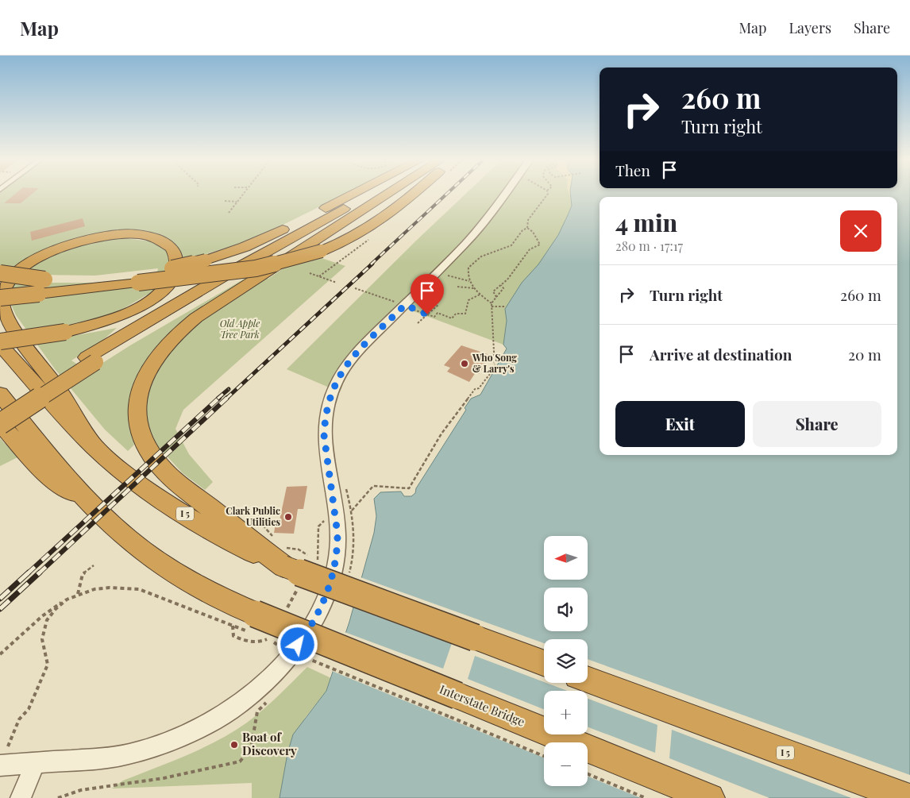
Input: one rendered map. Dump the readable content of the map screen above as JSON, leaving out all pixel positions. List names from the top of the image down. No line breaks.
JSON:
{"streets":{"highway":["I 5","Interstate Bridge"]},"parks":["Old Apple Tree Park"],"places":["Who Song & Larry's","Clark Public Utilities","Boat of Discovery"],"north":"left","page":{"header":"Map","nav":["Map","Layers","Share"],"turn":["260 m","Turn right"],"then":"Then","heading":["4 min","280 m · 17:17"],"list":[{"name":"Turn right","value":"260 m"},{"name":"Arrive at destination","value":"20 m"}],"buttons":["Exit","Share"],"map_buttons":["+","−"]}}
